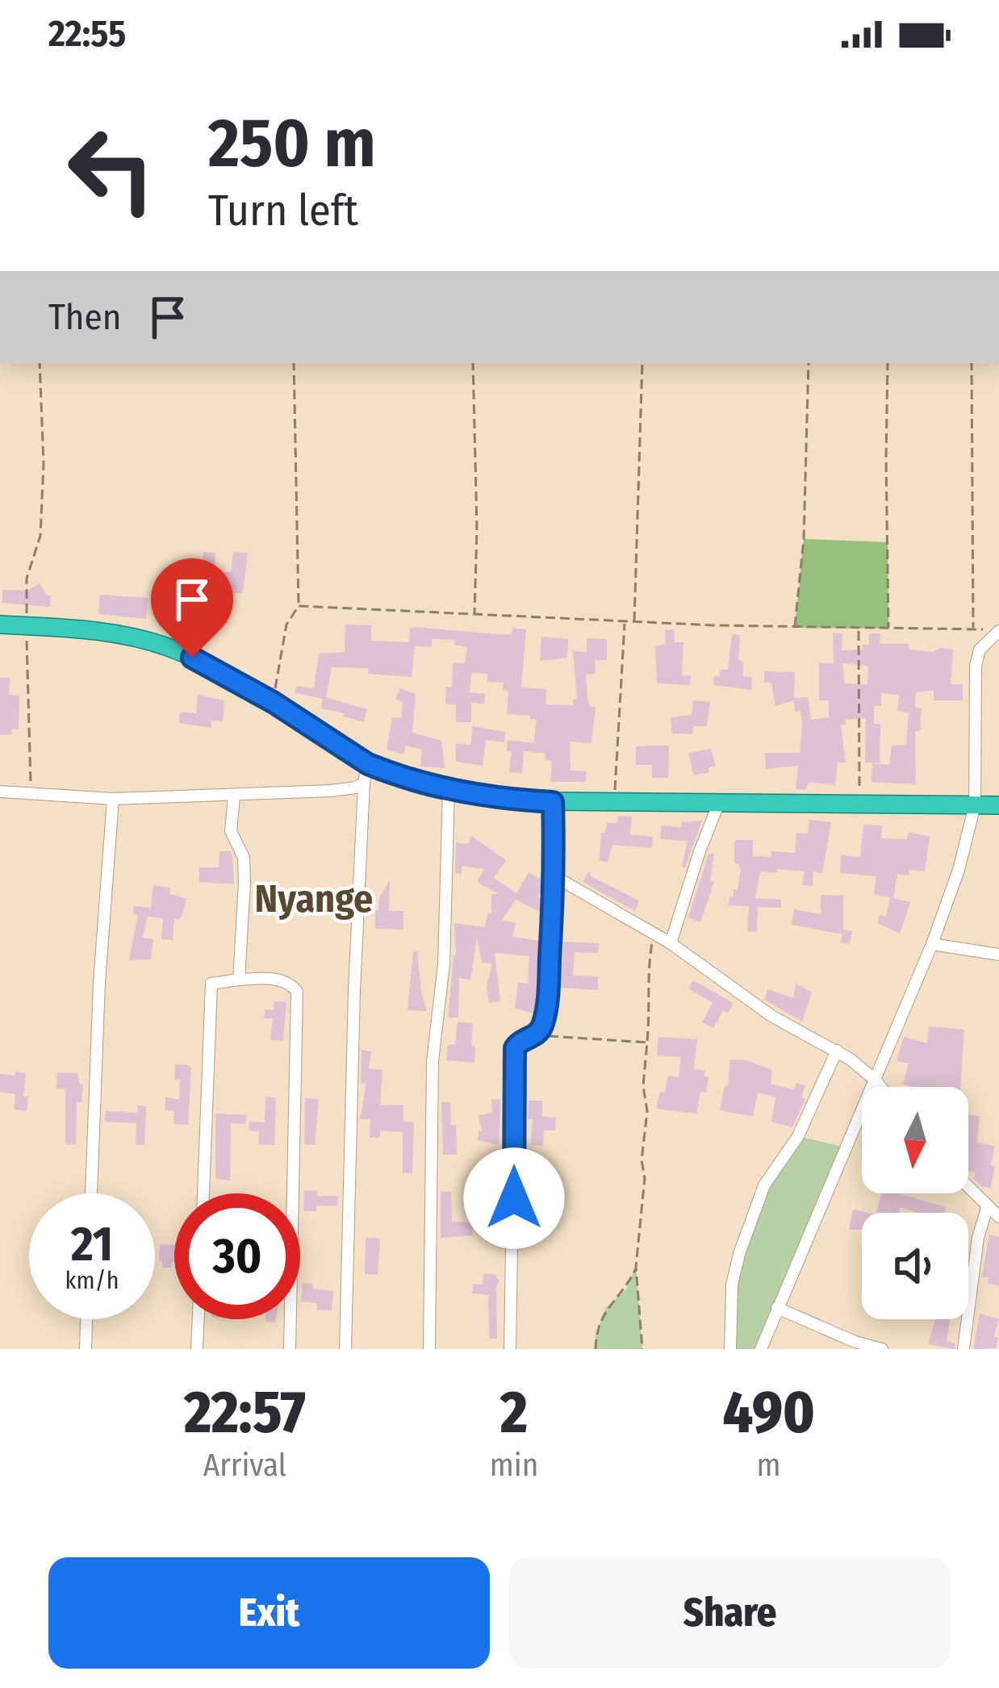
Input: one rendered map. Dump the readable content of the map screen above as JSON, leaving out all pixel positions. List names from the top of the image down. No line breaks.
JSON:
{"districts":["Nyange"],"north":"bottom","page":{"status":"22:55","turn":["250 m","Turn left"],"then":"Then","speed":"21 km/h","limit":"30","eta":["22:57","Arrival","2","min","490","m"],"buttons":["Exit","Share"]}}
